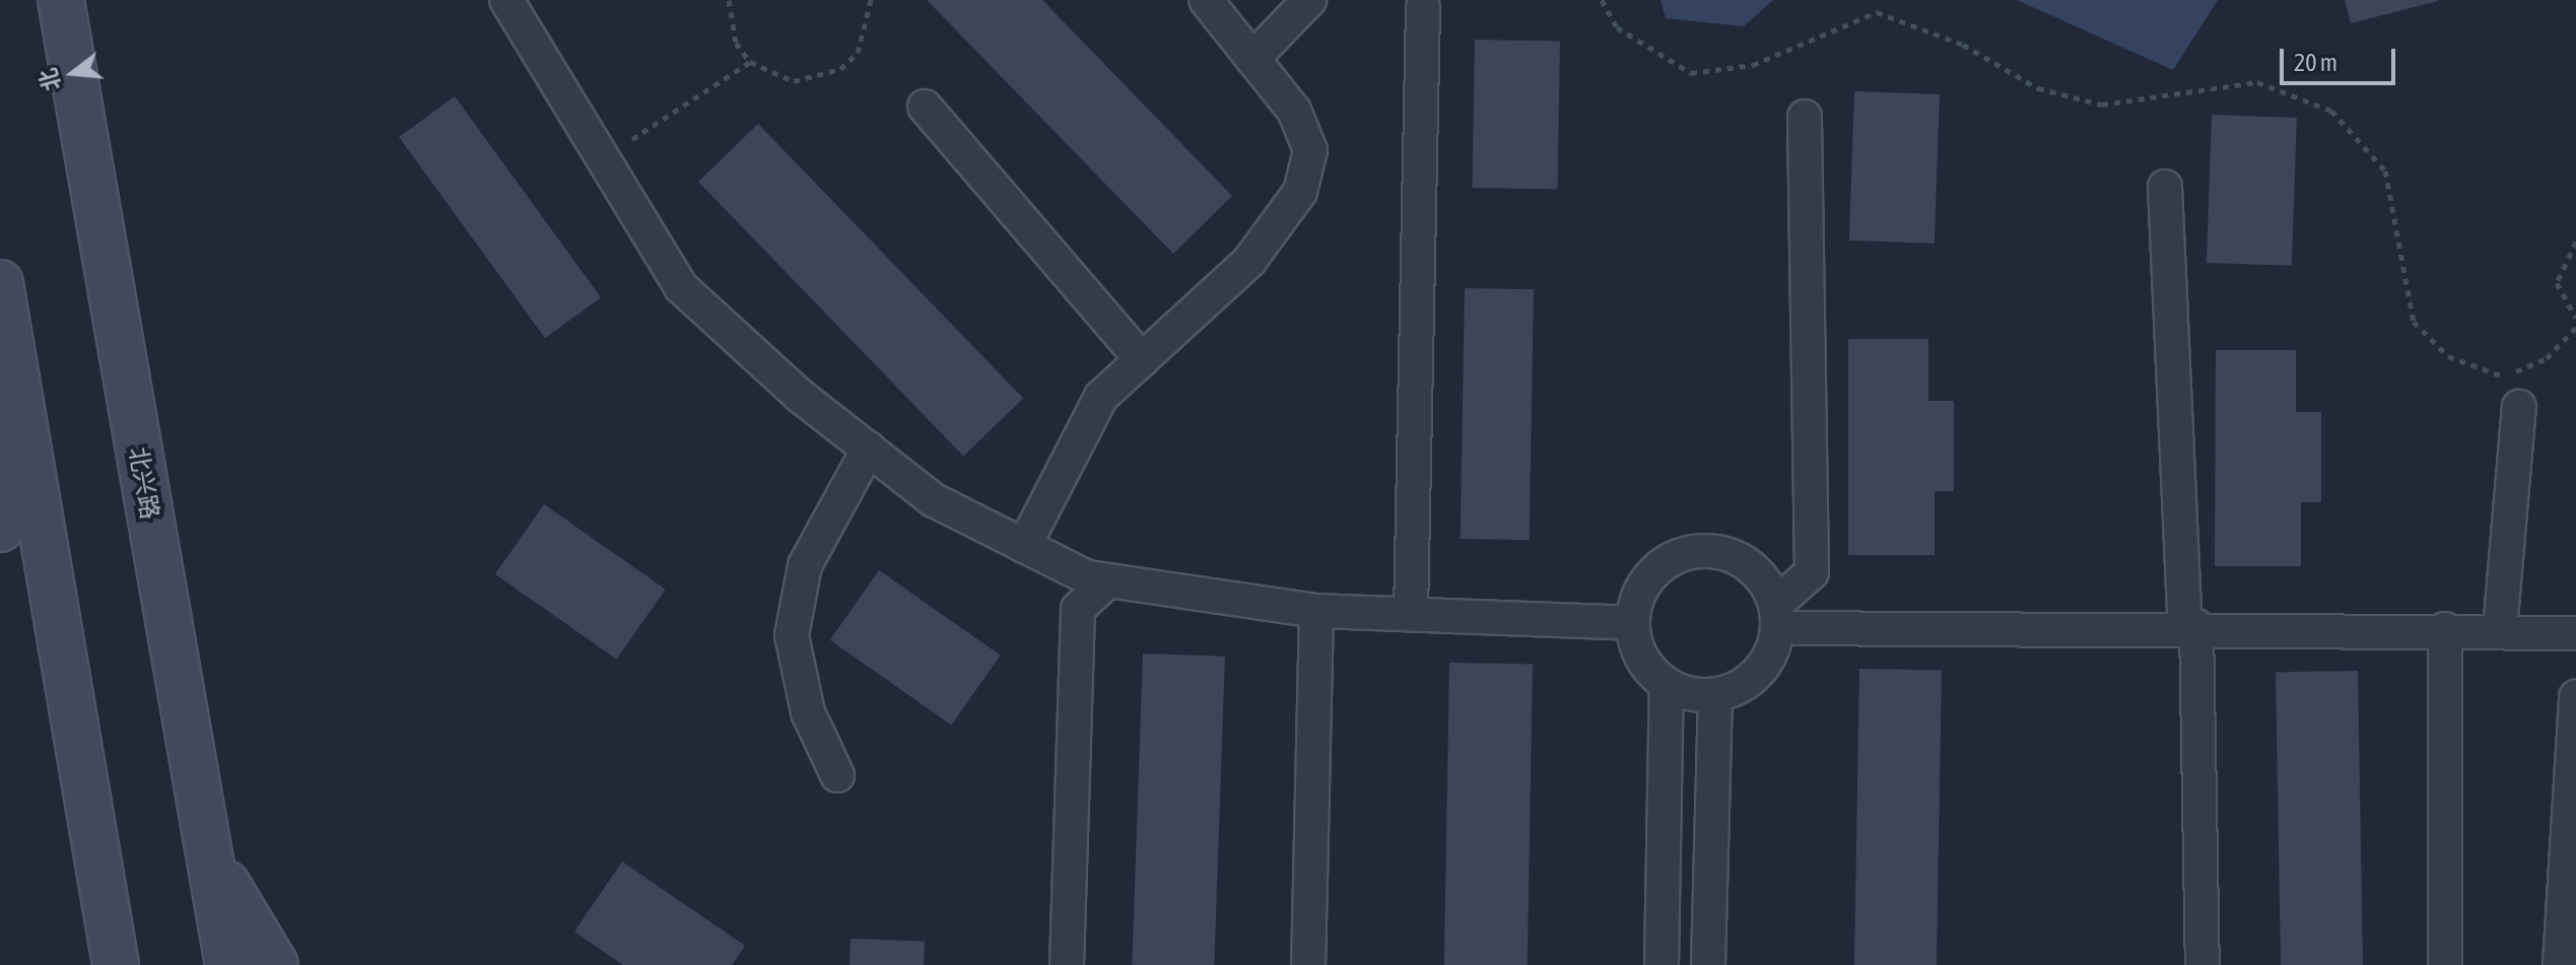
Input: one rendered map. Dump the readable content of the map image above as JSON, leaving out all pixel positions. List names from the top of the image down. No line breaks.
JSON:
{"streets":{"main road":["北兴路"]},"scale_bar":"20 m","north":"left"}
